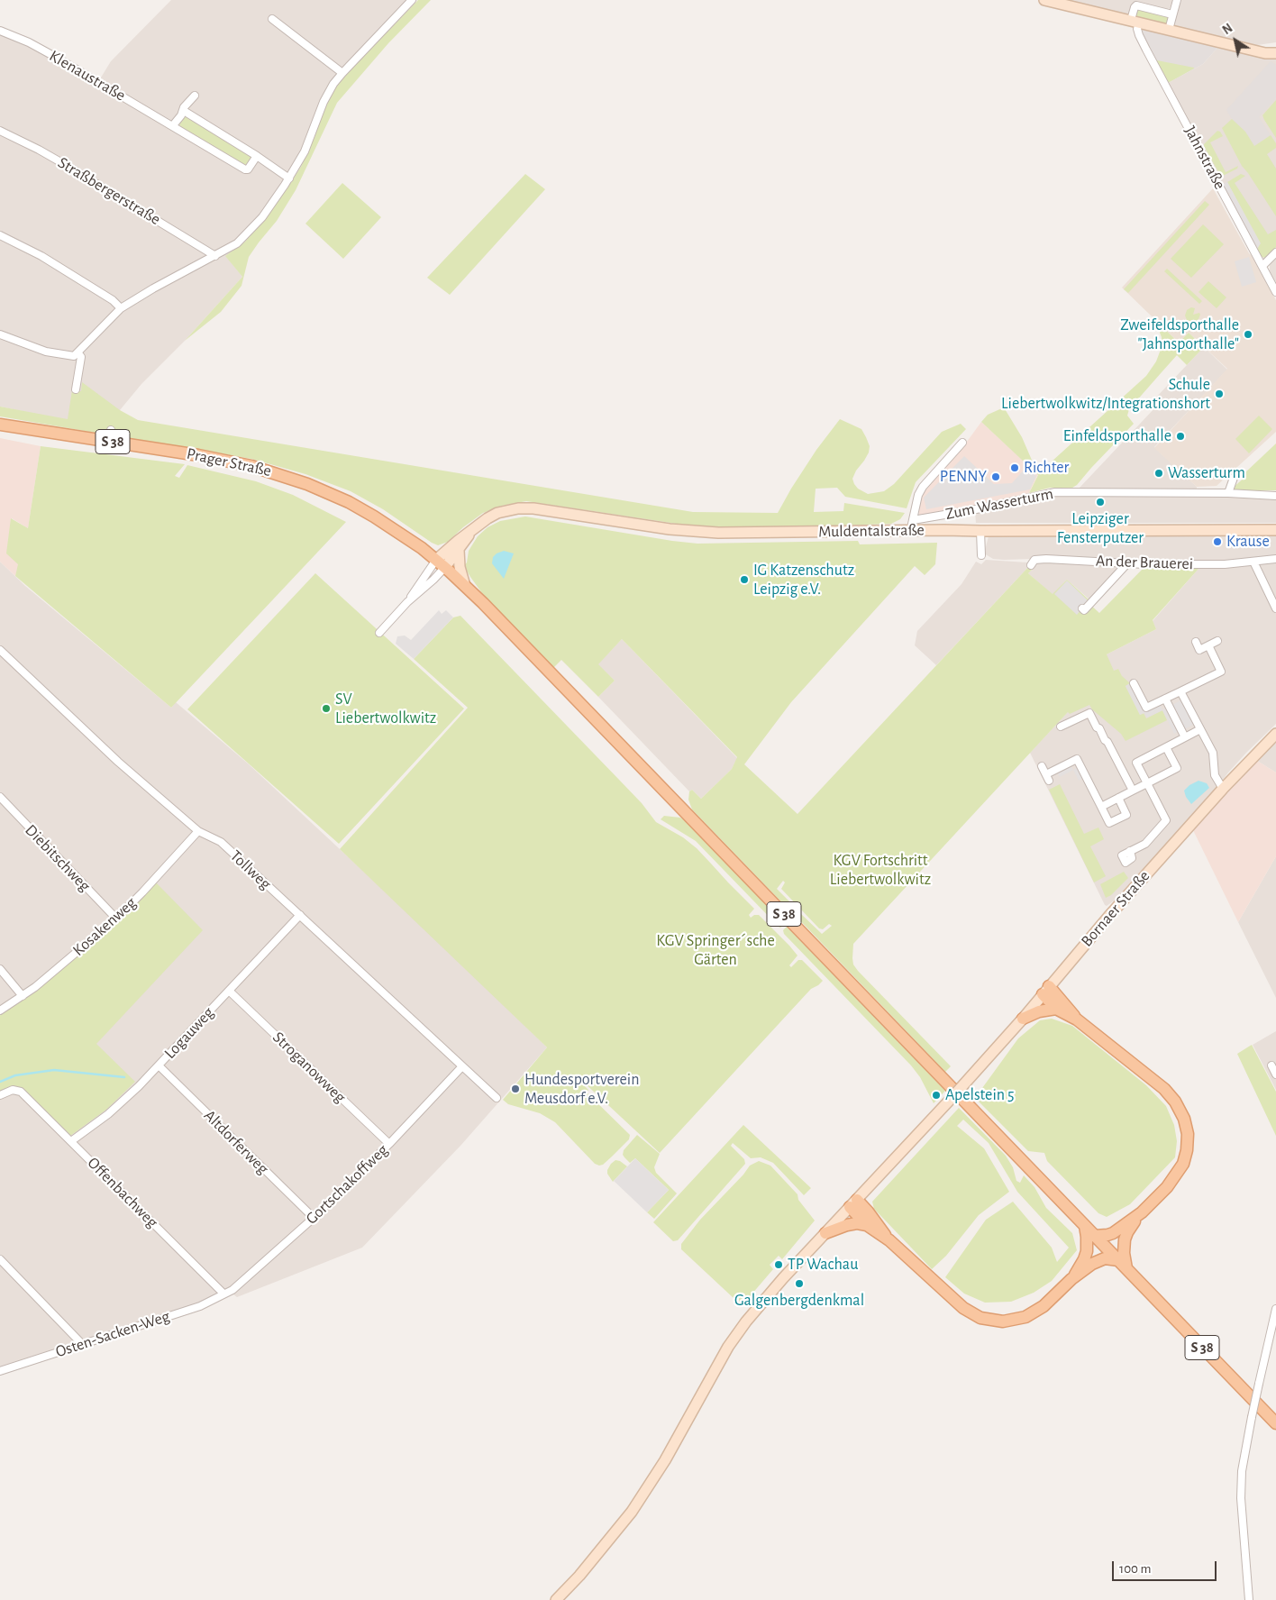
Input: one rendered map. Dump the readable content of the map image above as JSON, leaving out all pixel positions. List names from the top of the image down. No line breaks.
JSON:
{"streets":{"main road":["S 38","Prager Straße","Muldentalstraße","Bornaer Straße"],"street":["Klenaustraße","Jahnstraße","Straßbergerstraße","Zum Wasserturm","An der Brauerei","Diebitschweg","Tollweg","Kosakenweg","Logauweg","Stroganowweg","Altdorferweg","Gortschakoffweg","Offenbachweg","Osten-Sacken-Weg"]},"crossings":[["S 38","Prager Straße"],["S 38","Muldentalstraße"],["Prager Straße","Muldentalstraße"],["Zum Wasserturm","Muldentalstraße"],["Diebitschweg","Kosakenweg"],["Tollweg","Kosakenweg"],["Tollweg","Logauweg"],["Tollweg","Gortschakoffweg"],["Logauweg","Stroganowweg"],["Logauweg","Altdorferweg"],["Logauweg","Offenbachweg"],["Stroganowweg","Gortschakoffweg"],["Altdorferweg","Gortschakoffweg"],["Gortschakoffweg","Offenbachweg"],["Gortschakoffweg","Osten-Sacken-Weg"],["Offenbachweg","Osten-Sacken-Weg"]],"parks":["KGV Fortschritt Liebertwolkwitz","KGV Springer´sche Gärten"],"places":["Zweifeldsporthalle \"Jahnsporthalle\"","Schule Liebertwolkwitz/Integrationshort","Einfeldsporthalle","Richter","Wasserturm","PENNY","Leipziger Fensterputzer","Krause","IG Katzenschutz Leipzig e.V.","SV Liebertwolkwitz","Hundesportverein Meusdorf e.V.","Apelstein 5","TP Wachau","Galgenbergdenkmal"],"scale_bar":"100 m","north":"top left"}
